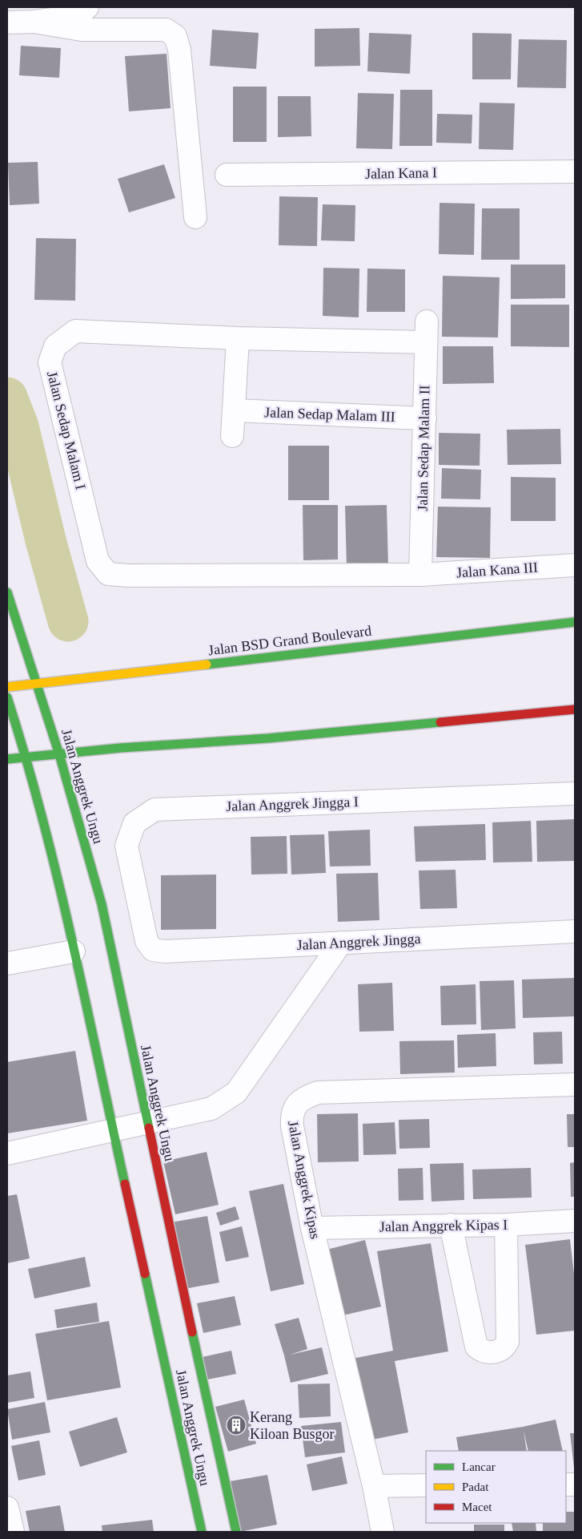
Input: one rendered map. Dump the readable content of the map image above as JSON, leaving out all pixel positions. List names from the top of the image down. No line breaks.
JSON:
{"streets":{"street":["Jalan Kana I","Jalan Sedap Malam III","Jalan Sedap Malam I","Jalan Sedap Malam II","Jalan Kana III","Jalan BSD Grand Boulevard","Jalan Anggrek Ungu","Jalan Anggrek Jingga I","Jalan Anggrek Jingga","Jalan Anggrek Kipas","Jalan Anggrek Kipas I"]},"crossings":[["Jalan Sedap Malam III","Jalan Sedap Malam II"],["Jalan Sedap Malam I","Jalan Sedap Malam II"],["Jalan Sedap Malam I","Jalan Kana III"],["Jalan Sedap Malam II","Jalan Kana III"],["Jalan BSD Grand Boulevard","Jalan Anggrek Ungu"],["Jalan Anggrek Jingga I","Jalan Anggrek Jingga"],["Jalan Anggrek Kipas","Jalan Anggrek Kipas I"]],"places":{"building":["Kerang Kiloan Busgor"]},"legend":["Lancar","Padat","Macet"]}
